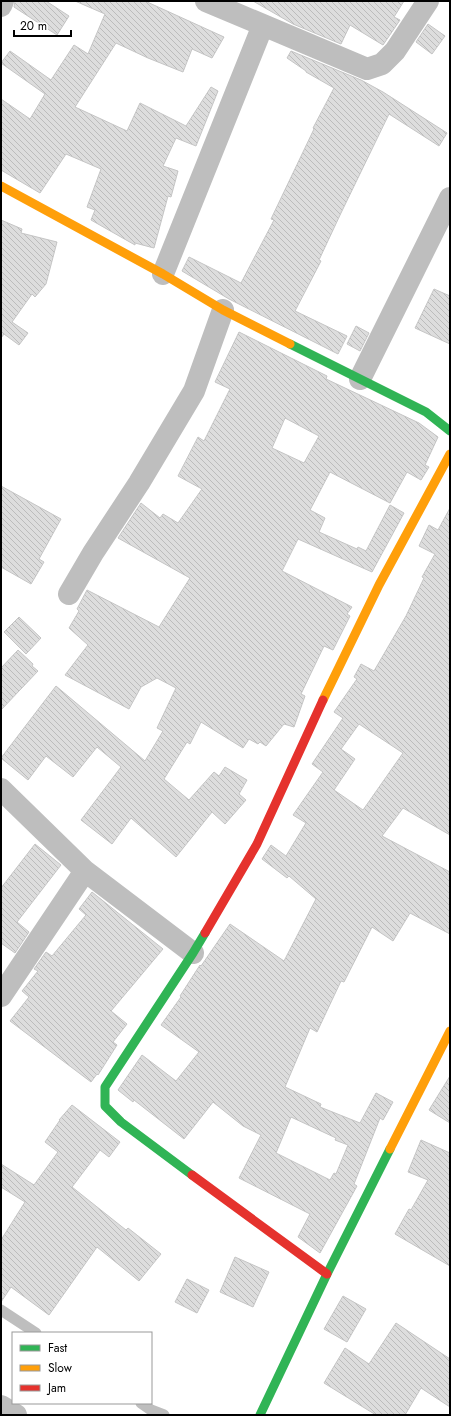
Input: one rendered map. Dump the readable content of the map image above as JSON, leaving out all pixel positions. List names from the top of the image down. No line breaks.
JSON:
{"legend":["Fast","Slow","Jam"],"scale_bar":"20 m"}
